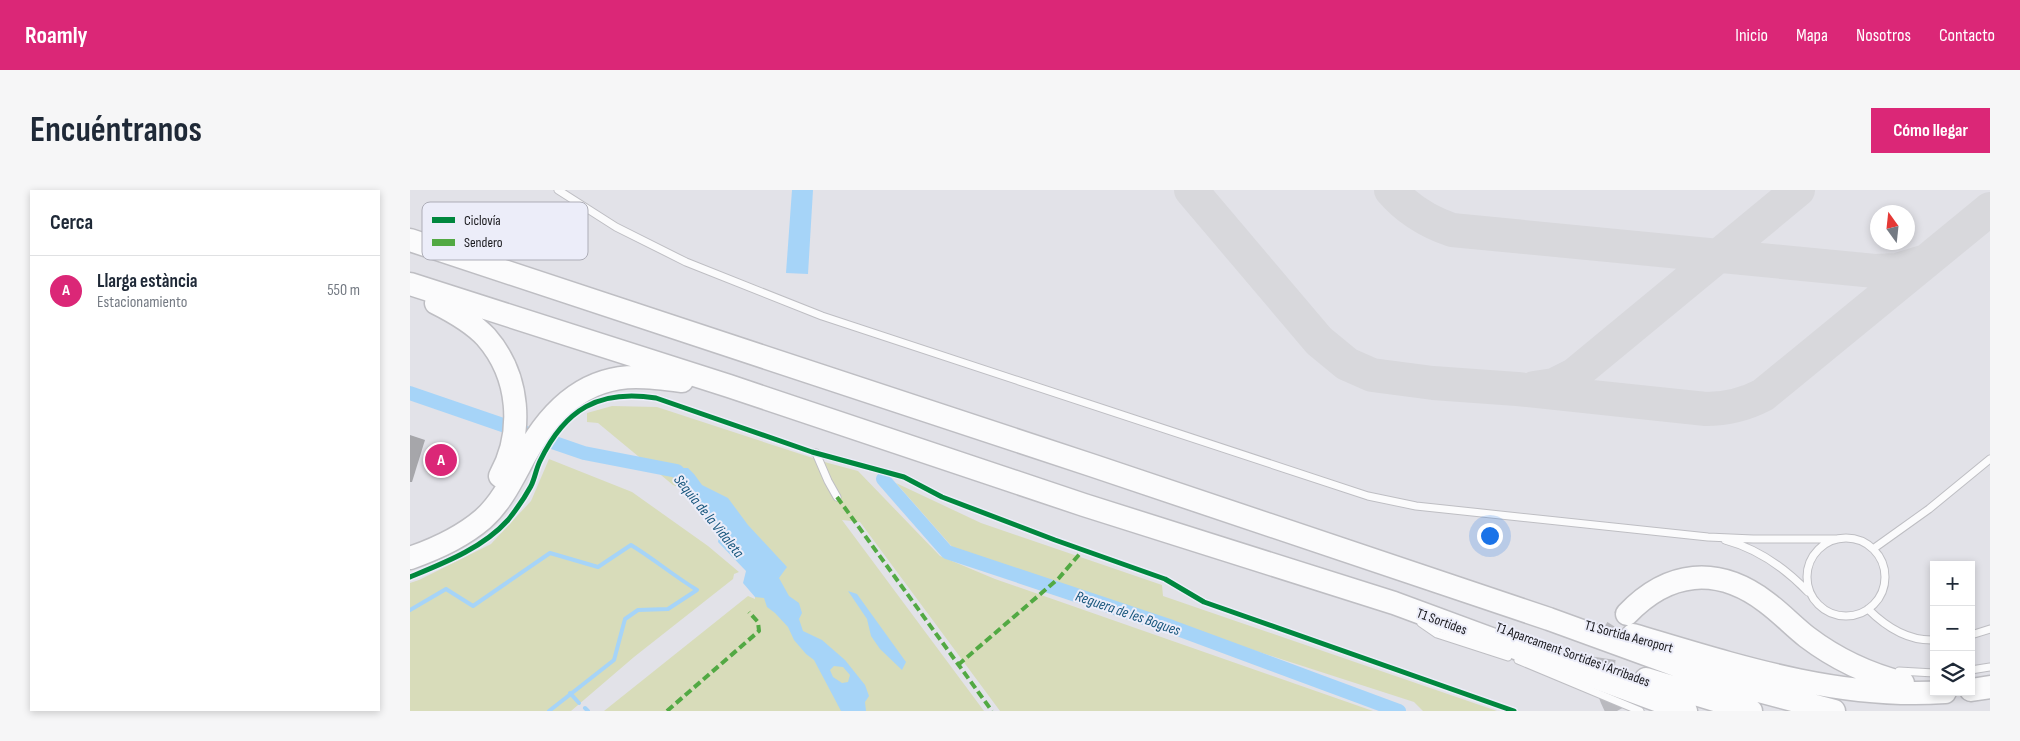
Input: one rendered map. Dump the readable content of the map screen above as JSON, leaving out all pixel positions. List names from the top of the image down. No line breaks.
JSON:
{"streets":{"main road":["T1 Sortides","T1 Sortida Aeroport","T1 Aparcament Sortides i Arribades"]},"crossings":[["T1 Sortides","T1 Aparcament Sortides i Arribades"]],"water":["Sèquia de la Vidaleta","Reguera de les Bogues"],"legend":["Ciclovía","Sendero"],"north":"top","page":{"header":"Roamly","nav":["Inicio","Mapa","Nosotros","Contacto"],"buttons":"Cómo llegar","title":"Encuéntranos","heading":"Cerca","list":[{"mark":"A","name":"Llarga estància","note":"Estacionamiento","value":"550 m"}],"pins":"A","map_buttons":["+","−"]}}
